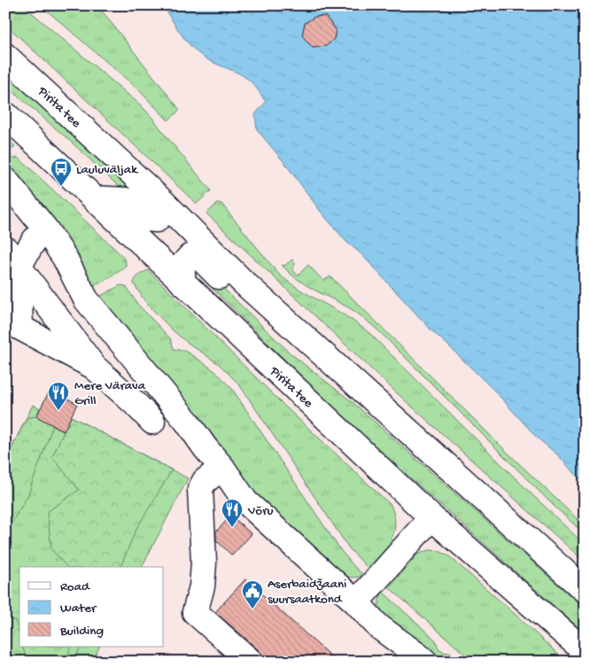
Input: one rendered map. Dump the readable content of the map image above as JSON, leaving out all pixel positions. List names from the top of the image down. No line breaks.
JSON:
{"streets":{"main road":["Pirita tee"]},"places":{"bus stop":["Lauluväljak"],"restaurant":["Mere Värava Grill","Võru"],"public building":["Aserbaidžaani suursaatkond"]},"legend":["Road","Water","Building"]}
